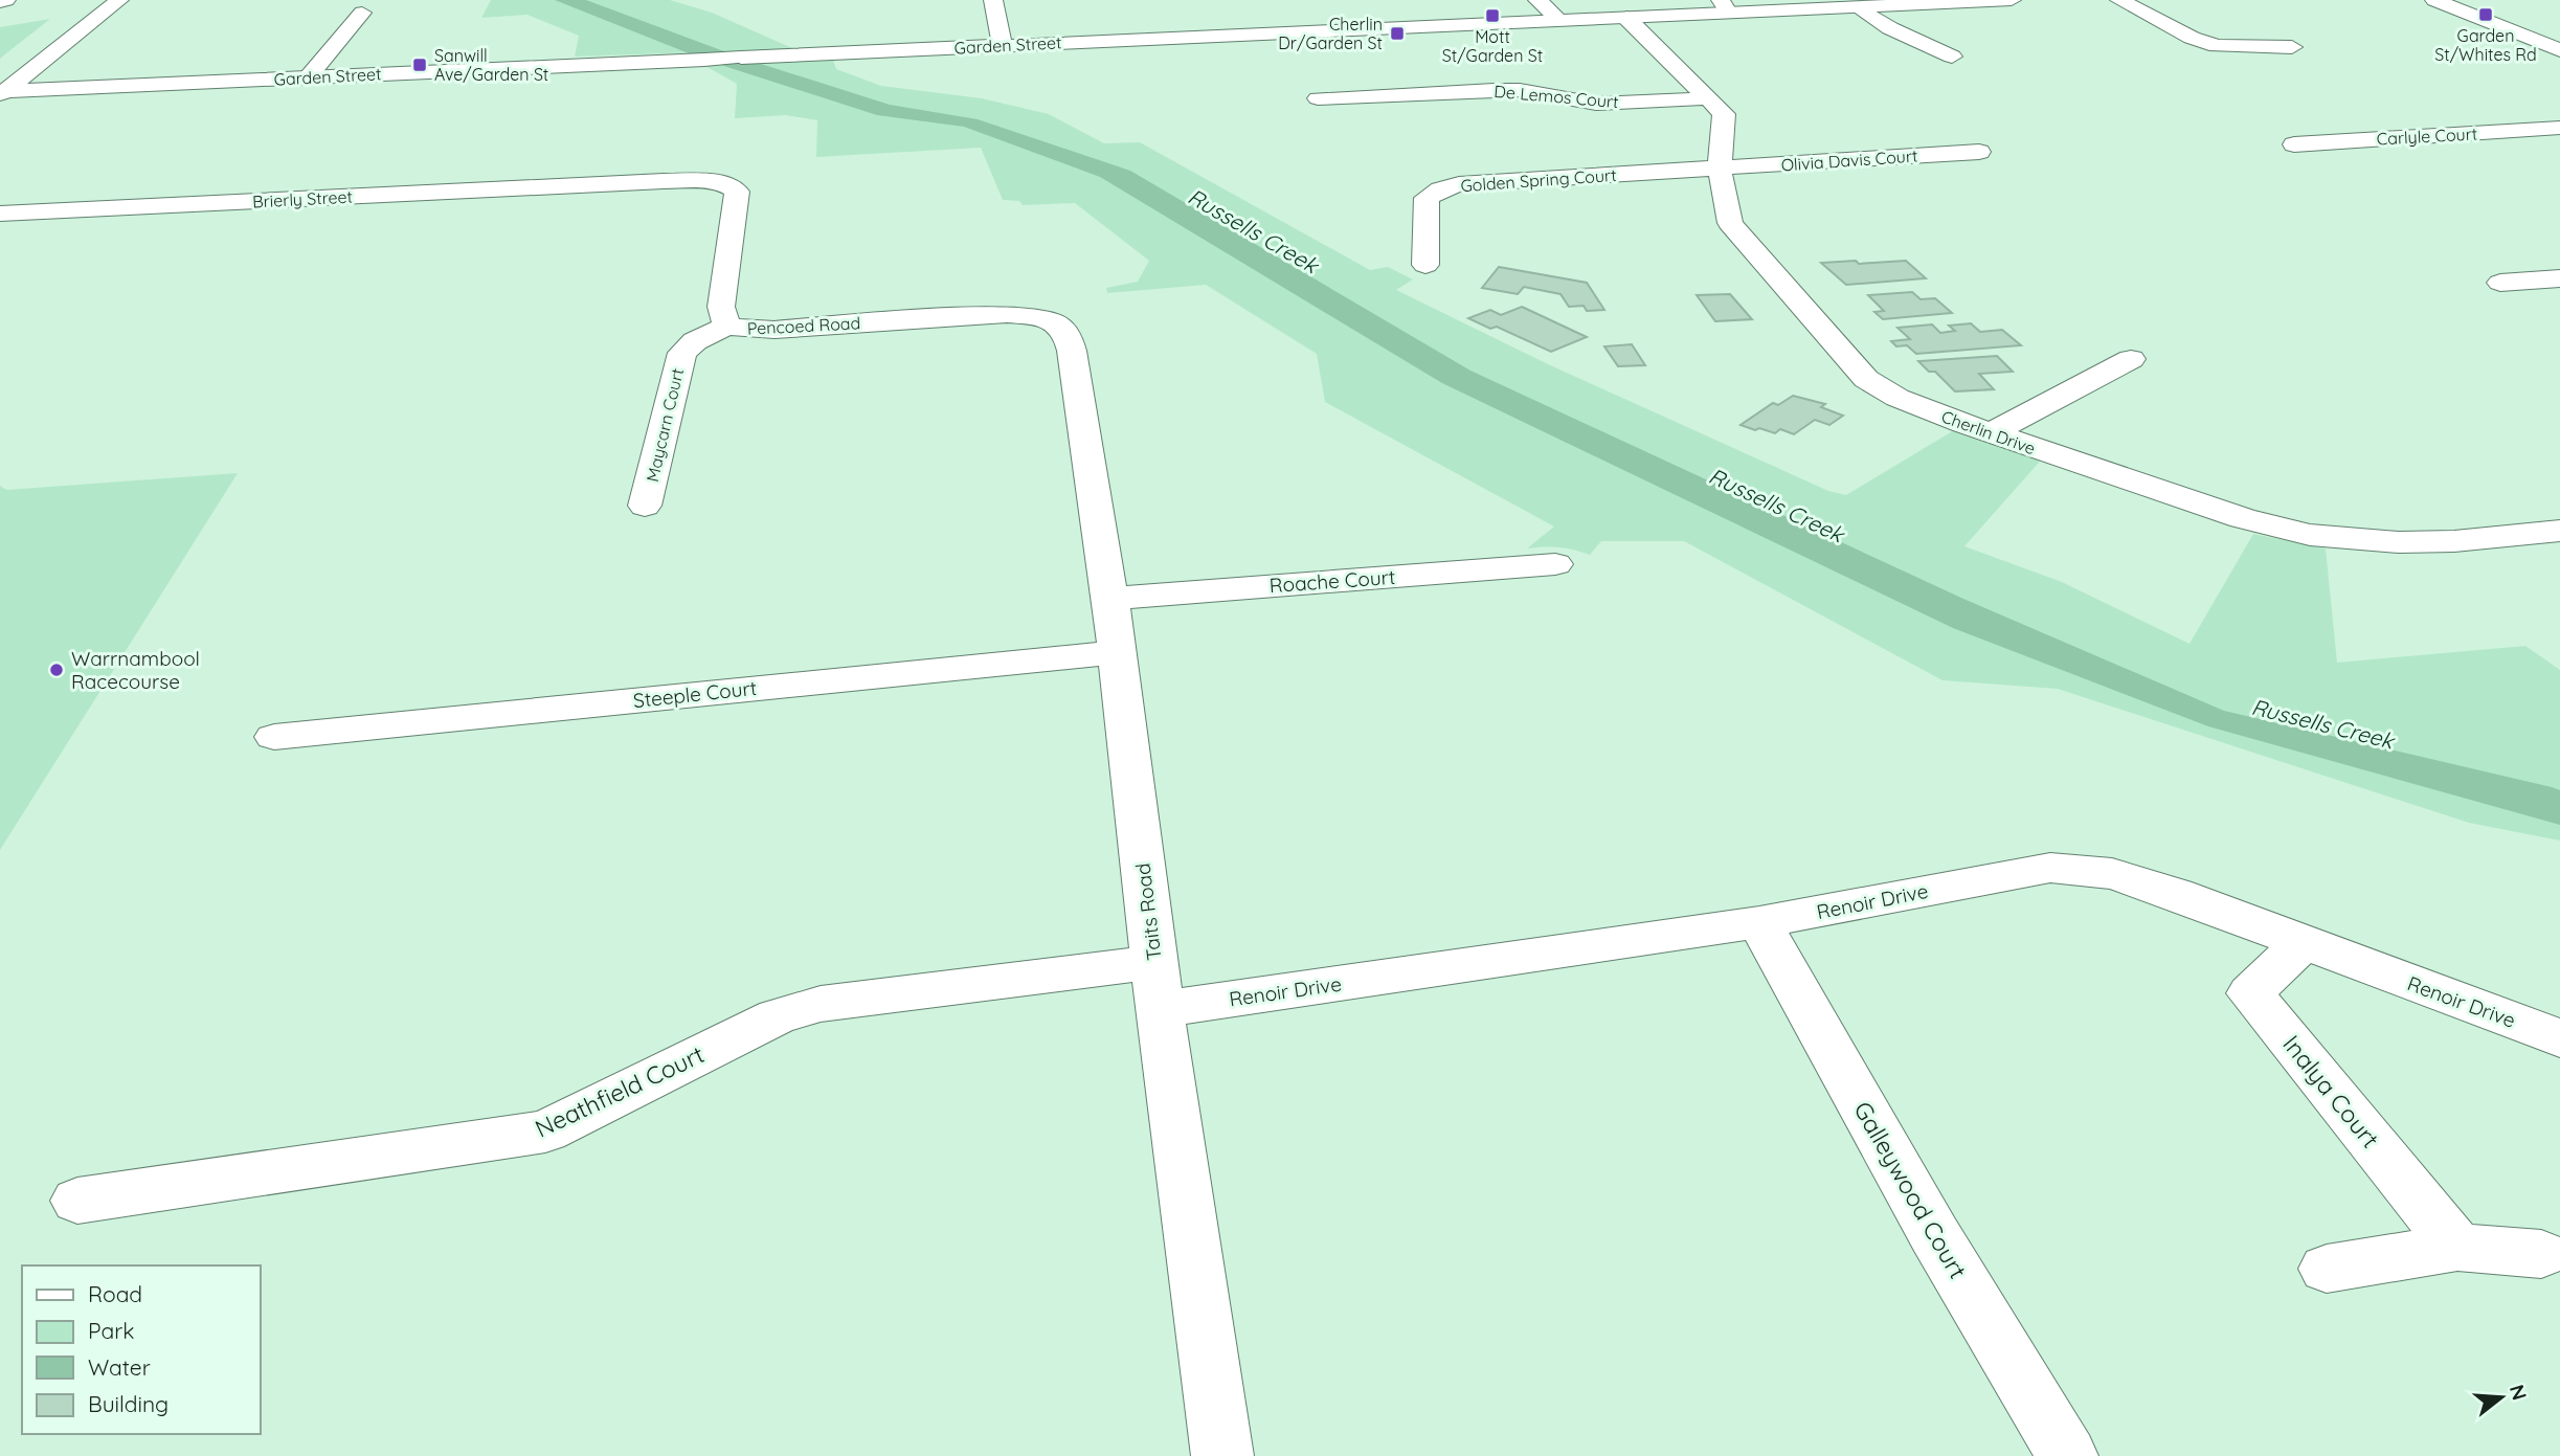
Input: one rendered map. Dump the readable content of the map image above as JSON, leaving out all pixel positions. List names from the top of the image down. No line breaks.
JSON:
{"streets":{"street":["Garden Street","De Lemos Court","Carlyle Court","Olivia Davis Court","Golden Spring Court","Brierly Street","Pencoed Road","Maycarn Court","Cherlin Drive","Roache Court","Steeple Court","Renoir Drive","Taits Road","Neathfield Court","Inalya Court","Galleywood Court"]},"crossings":[["Garden Street","Cherlin Drive"],["De Lemos Court","Cherlin Drive"],["Olivia Davis Court","Golden Spring Court"],["Olivia Davis Court","Cherlin Drive"],["Golden Spring Court","Cherlin Drive"],["Brierly Street","Pencoed Road"],["Pencoed Road","Maycarn Court"],["Pencoed Road","Taits Road"],["Roache Court","Taits Road"],["Steeple Court","Taits Road"],["Renoir Drive","Taits Road"],["Renoir Drive","Neathfield Court"],["Renoir Drive","Inalya Court"],["Renoir Drive","Galleywood Court"],["Taits Road","Neathfield Court"]],"water":["Russells Creek"],"places":{"transit":["Garden St/Whites Rd","Mott St/Garden St","Cherlin Dr/Garden St","Sanwill Ave/Garden St"],"other":["Warrnambool Racecourse"]},"legend":["Road","Park","Water","Building"],"north":"right"}
